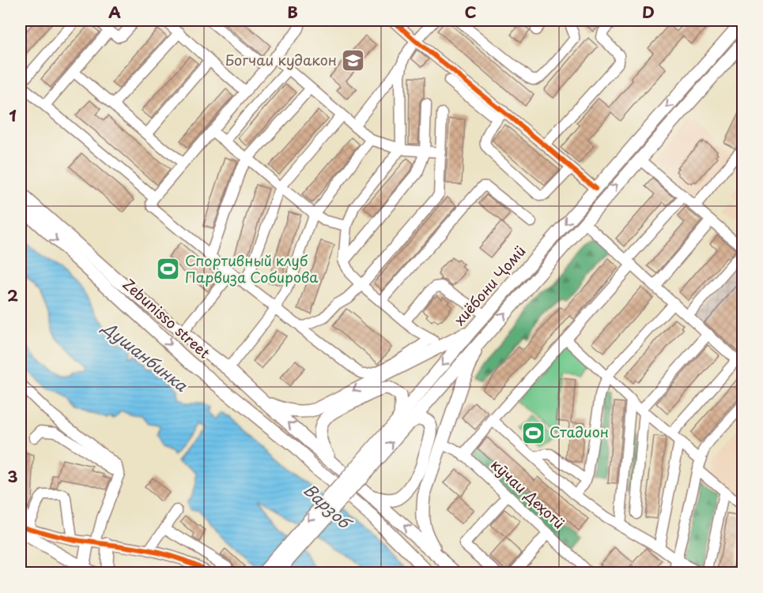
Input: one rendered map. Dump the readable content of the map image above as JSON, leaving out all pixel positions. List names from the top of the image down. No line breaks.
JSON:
{"streets":{"main road":["хиёбони Ҷомӣ","Zebunisso street"],"street":["кӯчаи Деҳотӣ"]},"water":["Душанбинка","Варзоб"],"places":{"school or university":["Богчаи кудакон"],"sports":["Спортивный клуб Парвиза Собирова","Стадион"]},"grid":{"columns":["A","B","C","D"],"rows":["1","2","3"]}}
